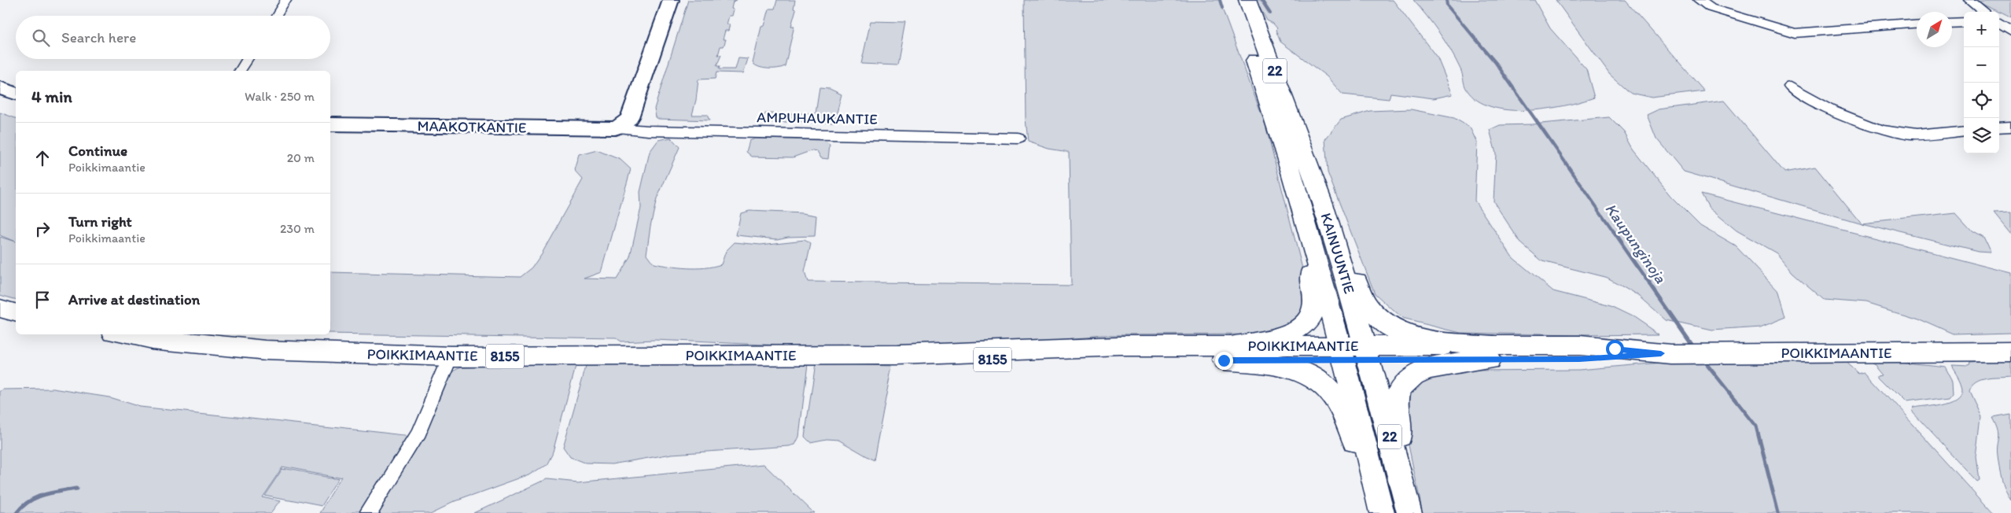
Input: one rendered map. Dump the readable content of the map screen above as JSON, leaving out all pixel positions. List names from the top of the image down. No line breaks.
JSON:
{"streets":{"main road":["22","KAINUUNTIE","POIKKIMAANTIE","8155"],"street":["AMPUHAUKANTIE","MAAKOTKANTIE"]},"crossings":[["AMPUHAUKANTIE","MAAKOTKANTIE"],["KAINUUNTIE","POIKKIMAANTIE"]],"water":["Kaupunginoja"],"north":"top right","page":{"map_buttons":["+","−"],"search":"Search here","heading":["4 min","Walk · 250 m"],"list":[["Continue","Poikkimaantie","20 m"],["Turn right","Poikkimaantie","230 m"],"Arrive at destination"]}}
